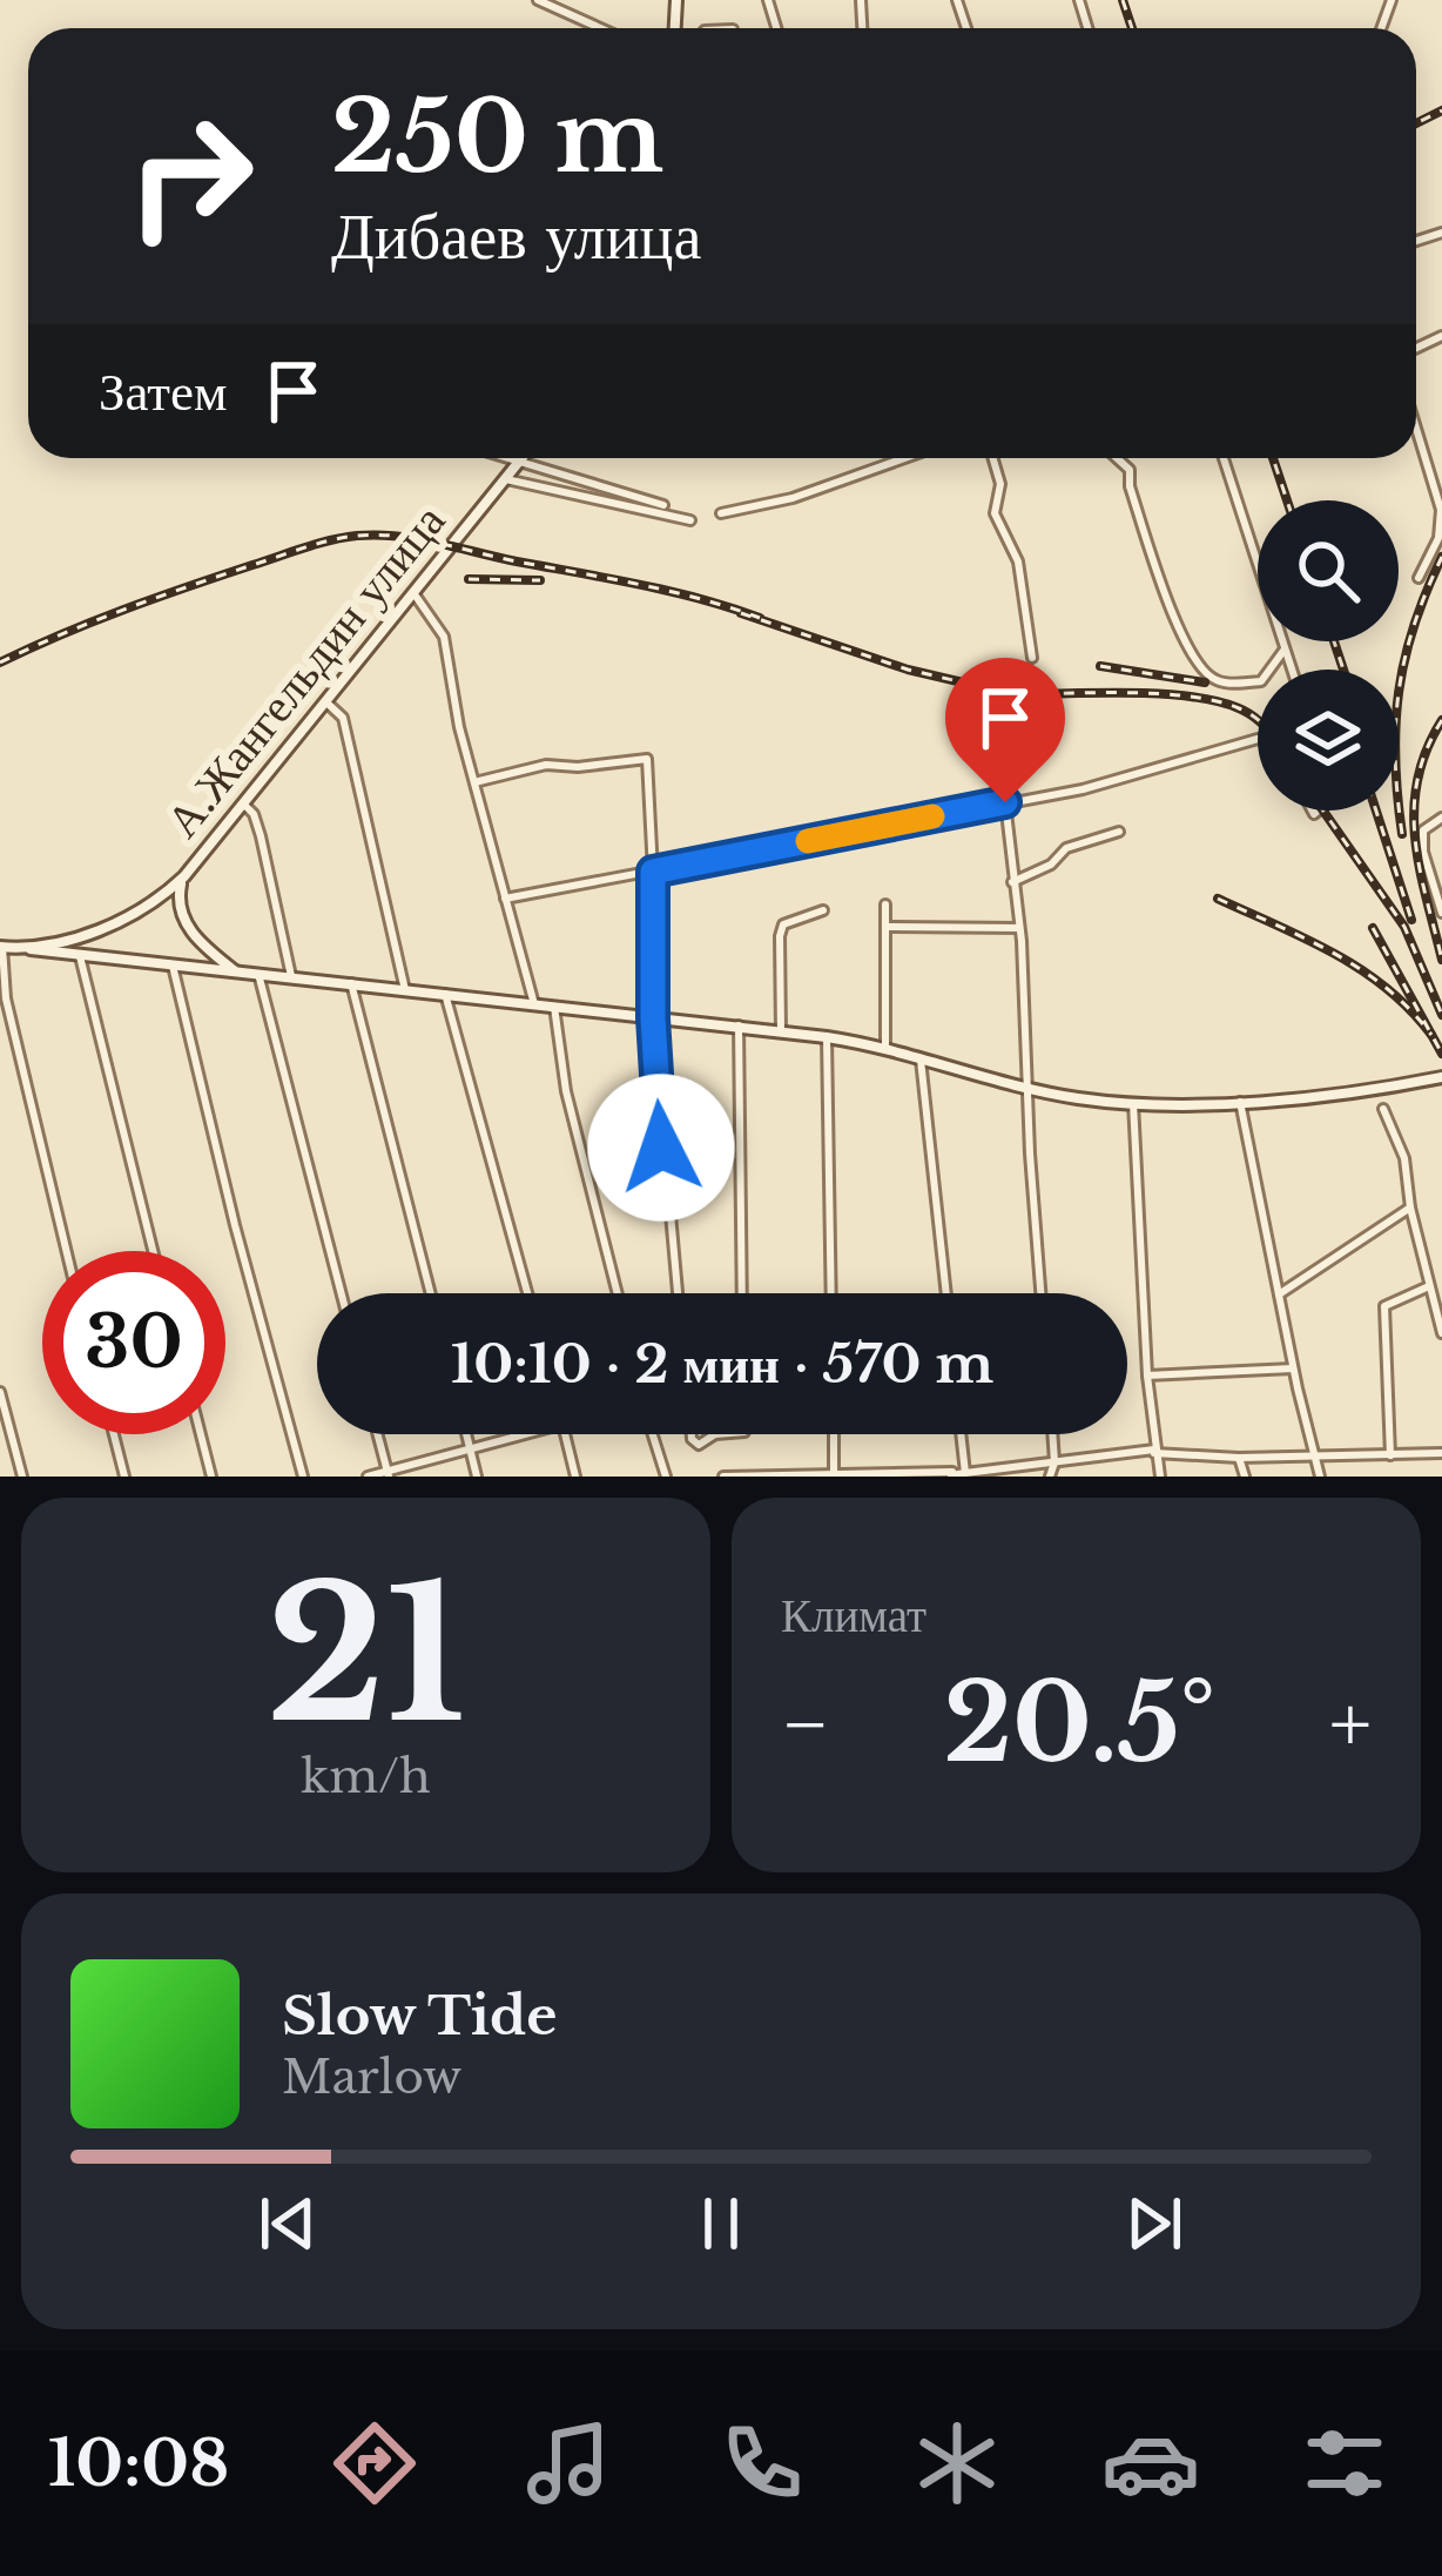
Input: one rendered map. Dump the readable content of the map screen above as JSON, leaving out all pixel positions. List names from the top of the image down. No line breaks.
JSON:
{"streets":{"main road":["А.Жангельдин улица"]},"page":{"turn":["250 m","Дибаев улица"],"then":"Затем","limit":"30","trip":"10:10 · 2 мин · 570 m","tile":[["21","km/h"],"Климат"],"heat":["−","20.5°","+"],"song":["Slow Tide","Marlow"],"tabs":"10:08"}}
